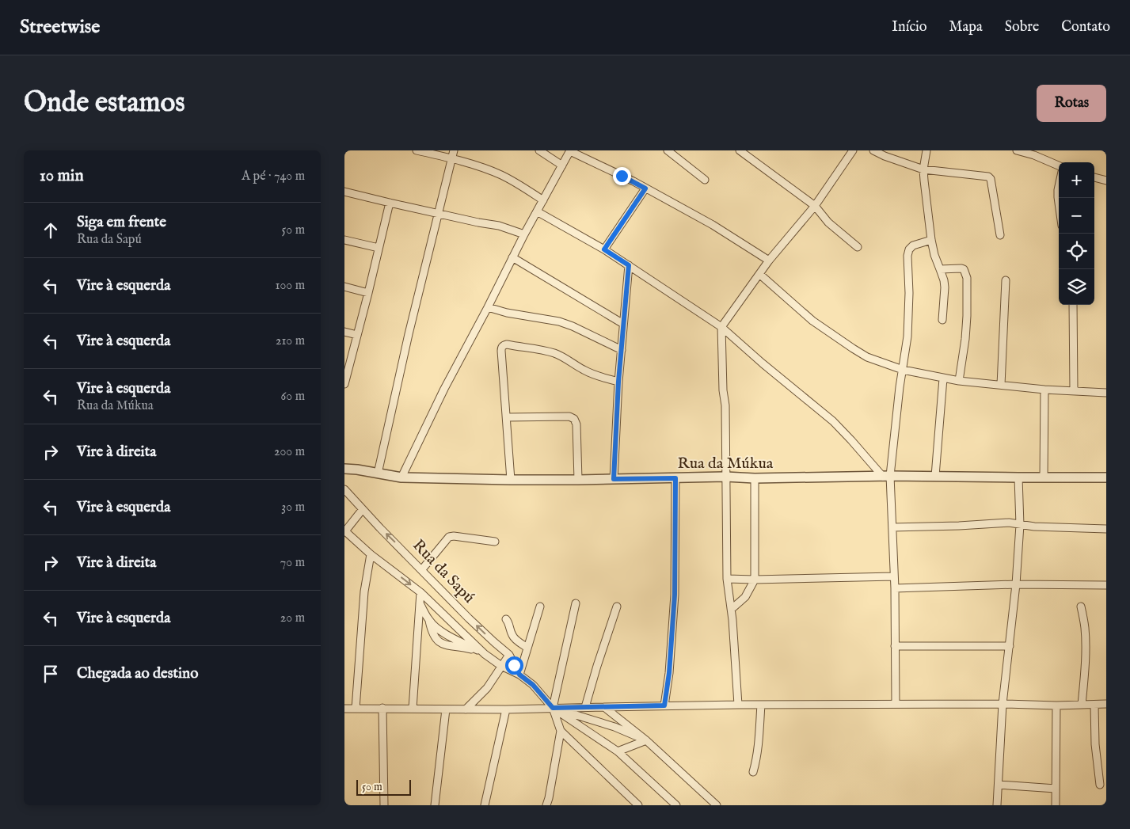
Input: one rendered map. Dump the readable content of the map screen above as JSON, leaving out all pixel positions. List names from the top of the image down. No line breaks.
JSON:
{"streets":{"street":["Rua da Múkua","Rua da Sapú"]},"scale_bar":"50 m","page":{"header":"Streetwise","nav":["Início","Mapa","Sobre","Contato"],"buttons":"Rotas","title":"Onde estamos","heading":["10 min","A pé · 740 m"],"map_buttons":["+","−"],"list":[["Siga em frente","Rua da Sapú","50 m"],["Vire à esquerda","100 m"],["Vire à esquerda","210 m"],["Vire à esquerda","Rua da Múkua","60 m"],["Vire à direita","200 m"],["Vire à esquerda","30 m"],["Vire à direita","70 m"],["Vire à esquerda","20 m"],"Chegada ao destino"],"scale":"50 m"}}
